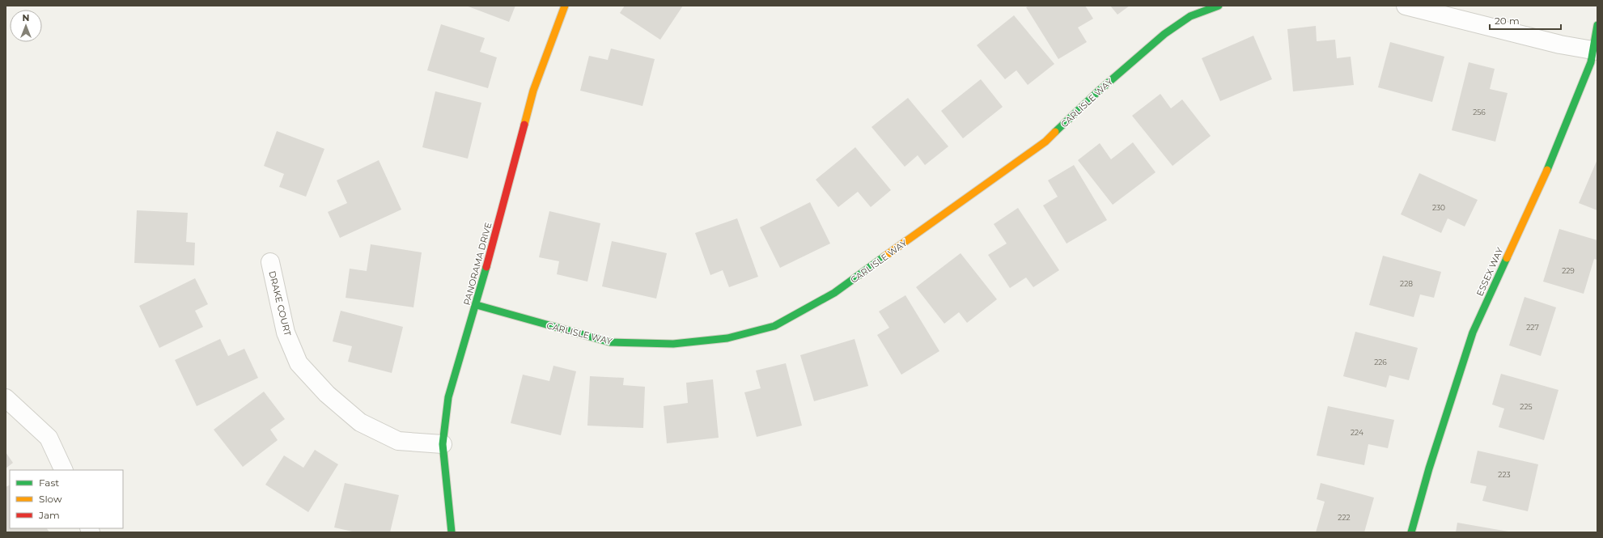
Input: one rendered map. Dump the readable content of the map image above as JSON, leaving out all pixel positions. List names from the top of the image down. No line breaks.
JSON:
{"streets":{"street":["CARLISLE WAY","PANORAMA DRIVE","ESSEX WAY","DRAKE COURT"]},"crossings":[["CARLISLE WAY","PANORAMA DRIVE"],["PANORAMA DRIVE","DRAKE COURT"]],"house_numbers":["256","230","229","228","227","226","225","224","223","222"],"legend":["Fast","Slow","Jam"],"scale_bar":"20 m","north":"top"}
